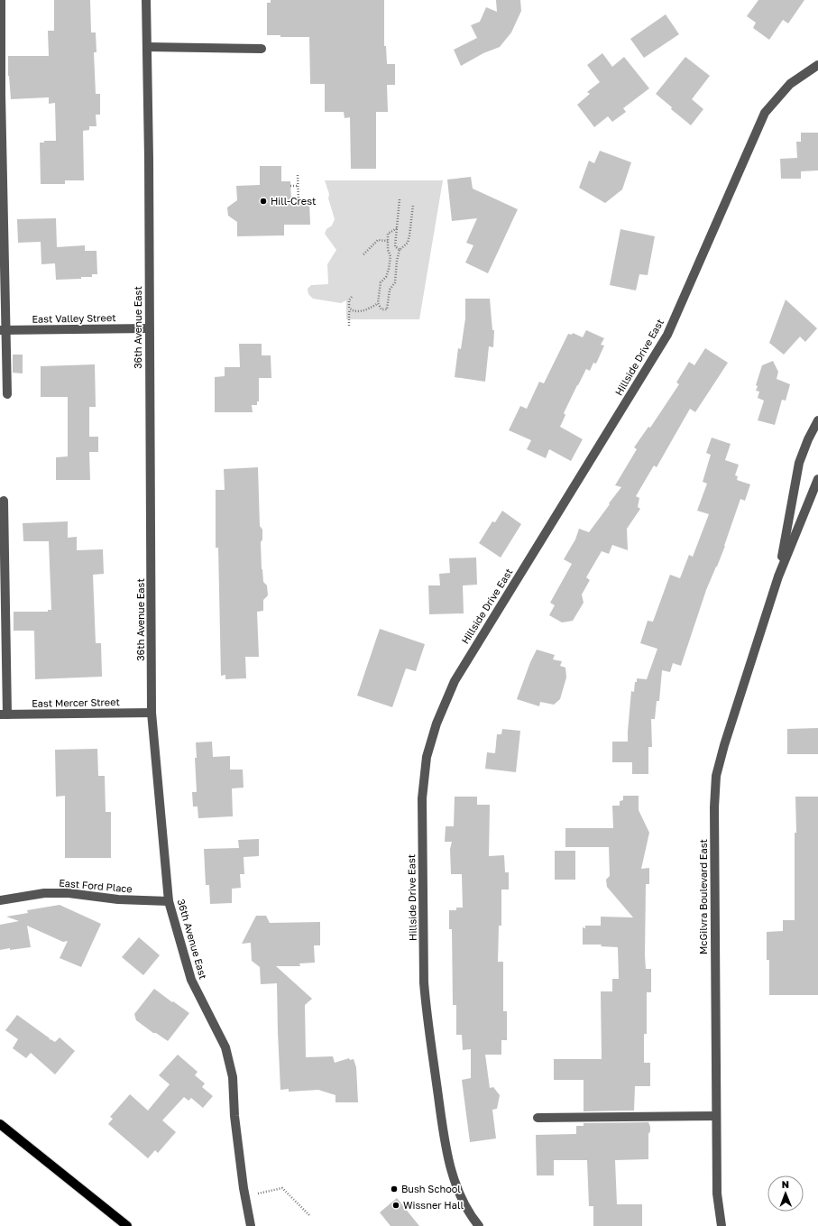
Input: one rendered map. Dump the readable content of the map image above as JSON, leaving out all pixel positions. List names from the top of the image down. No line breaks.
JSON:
{"streets":{"street":["East Valley Street","36th Avenue East","Hillside Drive East","East Mercer Street","East Ford Place","McGilvra Boulevard East"]},"crossings":[["East Valley Street","36th Avenue East"],["36th Avenue East","East Mercer Street"],["36th Avenue East","East Ford Place"]],"places":["Hill-Crest","Bush School","Wissner Hall"],"north":"top"}
